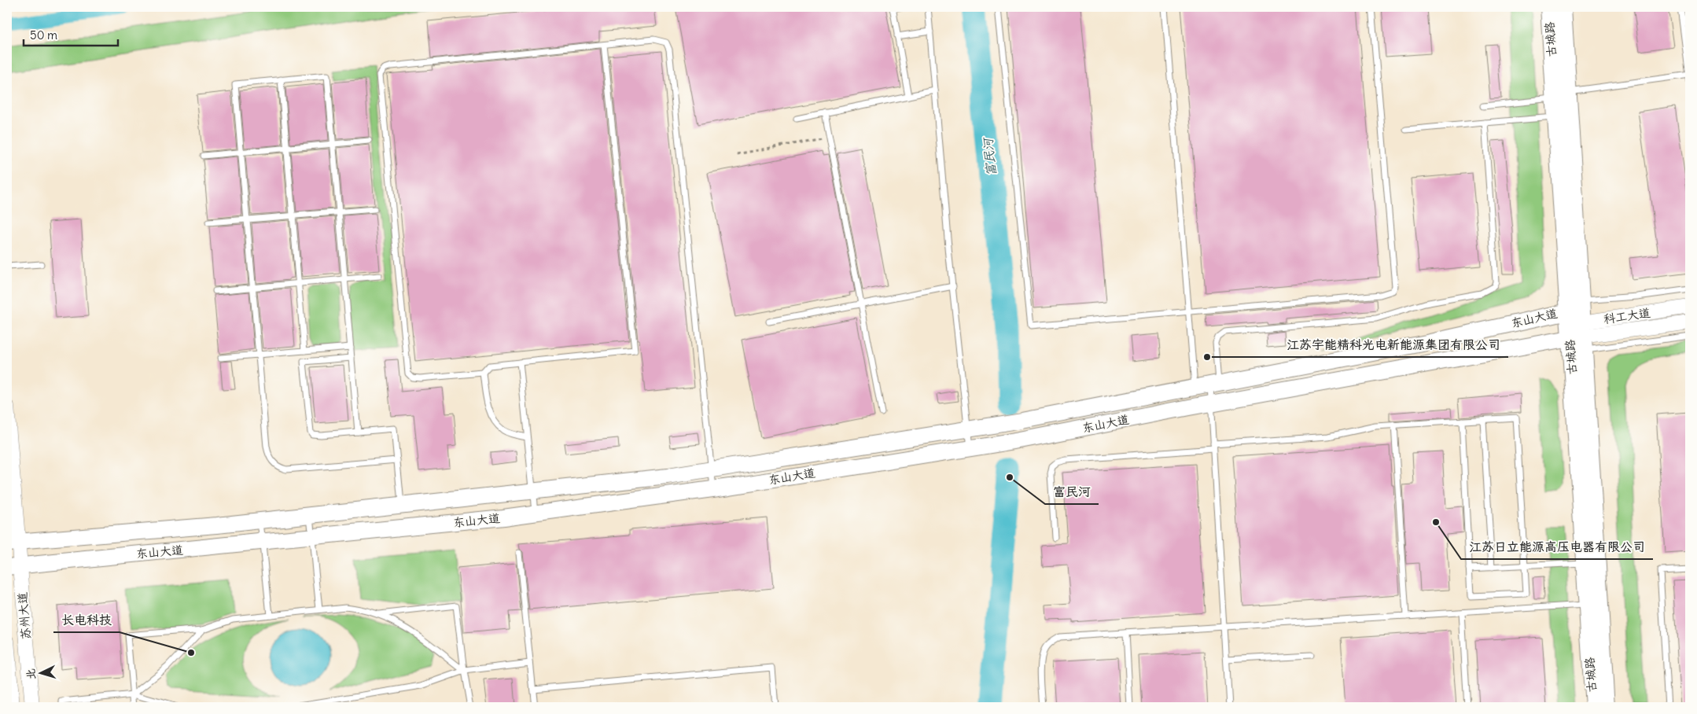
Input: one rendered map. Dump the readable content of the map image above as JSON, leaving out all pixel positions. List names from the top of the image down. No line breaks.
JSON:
{"streets":{"main road":["古城路","东山大道"],"street":["科工大道","苏州大道"]},"crossings":[["古城路","科工大道"],["古城路","东山大道"],["科工大道","东山大道"],["东山大道","苏州大道"]],"water":["富民河"],"places":["江苏宇能精科光电新能源集团有限公司","富民河","江苏日立能源高压电器有限公司","长电科技"],"scale_bar":"50 m","north":"left"}
